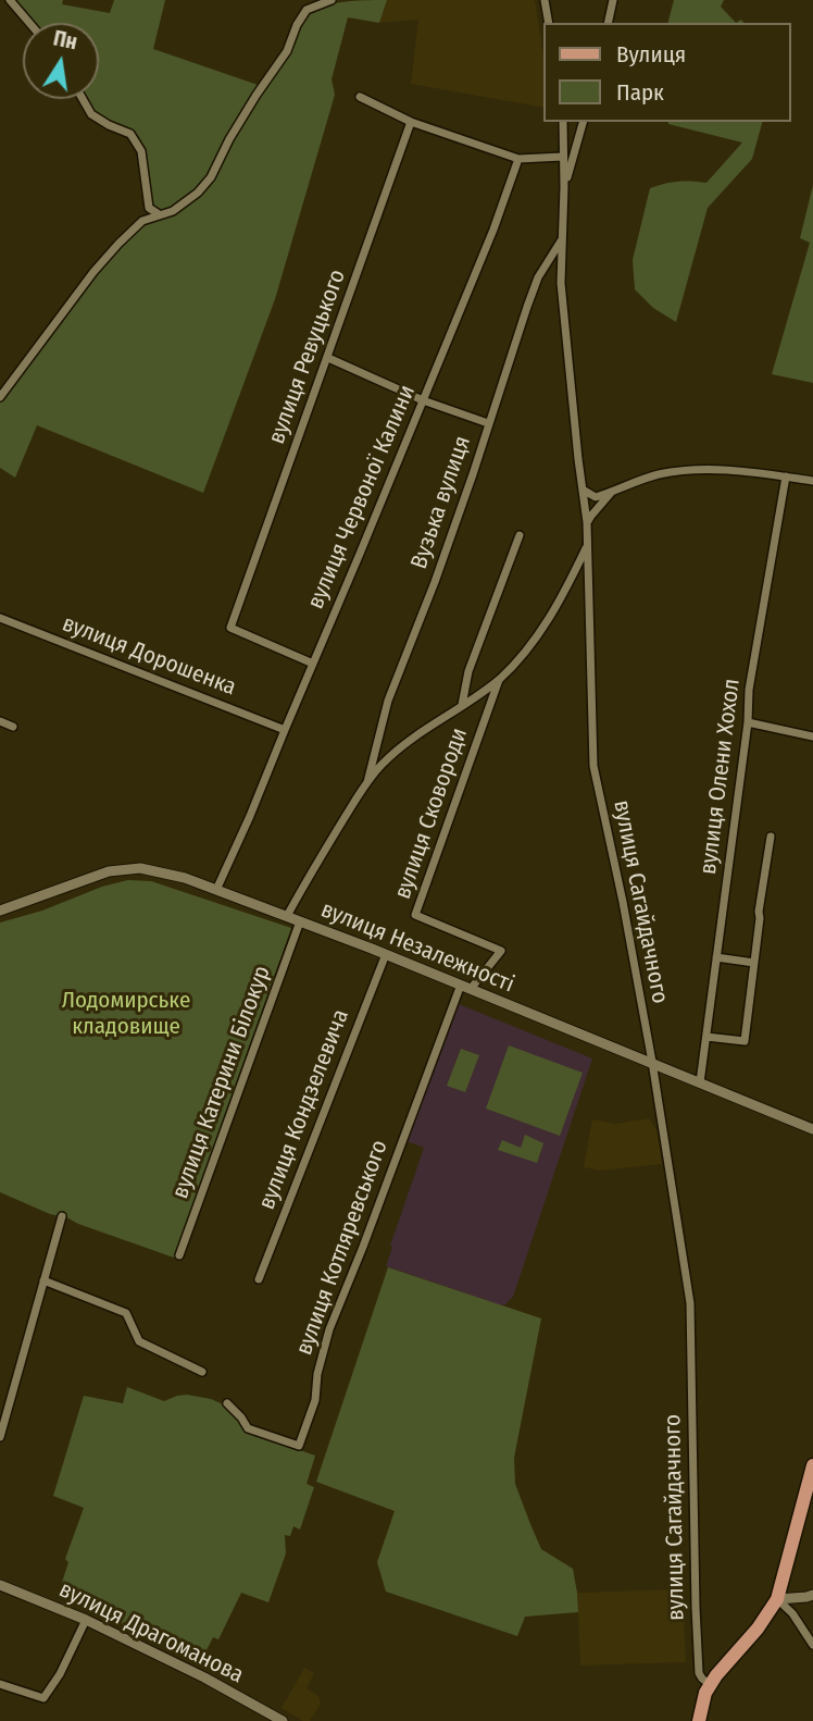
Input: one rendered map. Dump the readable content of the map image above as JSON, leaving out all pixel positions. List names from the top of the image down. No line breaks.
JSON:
{"streets":{"street":["вулиця Ревуцького","вулиця Червоної Калини","Вузька вулиця","вулиця Дорошенка","вулиця Олени Хохол","вулиця Сковороди","вулиця Сагайдачного","вулиця Незалежності","вулиця Катерини Білокур","вулиця Кондзелевича","вулиця Котляревського","вулиця Драгоманова"]},"crossings":[["вулиця Ревуцького","вулиця Червоної Калини"],["вулиця Червоної Калини","вулиця Дорошенка"],["вулиця Червоної Калини","вулиця Незалежності"],["Вузька вулиця","вулиця Сагайдачного"],["вулиця Олени Хохол","вулиця Незалежності"],["вулиця Сковороди","вулиця Незалежності"],["вулиця Сковороди","вулиця Котляревського"],["вулиця Сагайдачного","вулиця Незалежності"],["вулиця Незалежності","вулиця Катерини Білокур"],["вулиця Незалежності","вулиця Кондзелевича"],["вулиця Незалежності","вулиця Котляревського"]],"parks":["Лодомирське кладовище"],"legend":["Вулиця","Парк"],"north":"top"}
